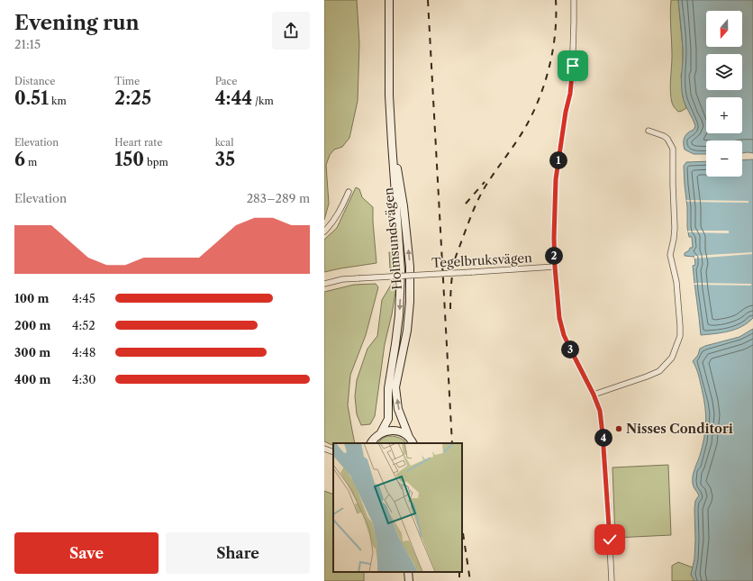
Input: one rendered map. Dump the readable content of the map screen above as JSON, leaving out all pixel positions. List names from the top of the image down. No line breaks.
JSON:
{"streets":{"main road":["Holmsundsvägen"],"street":["Tegelbruksvägen"]},"places":["Nisses Conditori"],"north":"bottom","page":{"heading":["Evening run","21:15"],"map_buttons":["+","−"],"stats":[["Distance","0.51 km"],["Time","2:25"],["Pace","4:44 /km"],["Elevation","6 m"],["Heart rate","150 bpm"],["kcal","35"]],"pins":["1","2","3","4"],"chart":["Elevation","283–289 m"],"list":[{"name":"100 m","note":"4:45"},{"name":"200 m","note":"4:52"},{"name":"300 m","note":"4:48"},{"name":"400 m","note":"4:30"}],"buttons":["Save","Share"]}}
